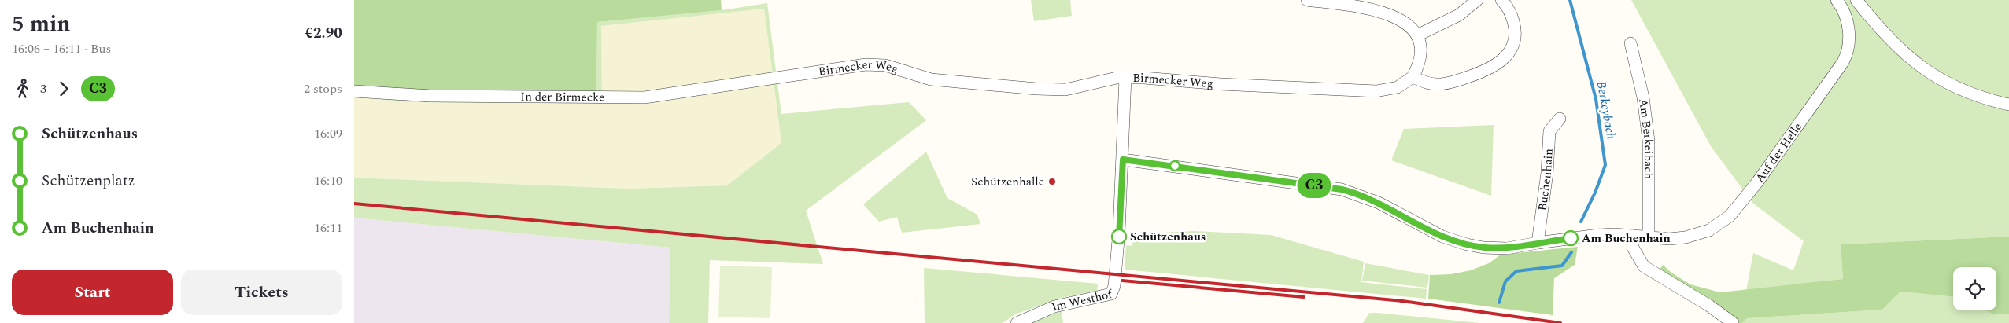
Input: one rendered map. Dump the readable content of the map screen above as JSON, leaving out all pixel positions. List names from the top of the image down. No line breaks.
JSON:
{"streets":{"street":["Birmecker Weg","In der Birmecke","Am Berkeibach","Auf der Helle","Buchenhain","Im Westhof"]},"crossings":[["Birmecker Weg","In der Birmecke"],["Am Berkeibach","Auf der Helle"],["Auf der Helle","Buchenhain"],["Auf der Helle","Im Westhof"]],"water":["Berkeybach"],"places":["Schützenhalle","Schützenhaus","Am Buchenhain"],"lines":["bus line C3"],"page":{"heading":["5 min","16:06 – 16:11 · Bus","€2.90"],"on_map":"C3","legs":["3","C3","2 stops"],"list":[{"name":"Schützenhaus","value":"16:09"},{"name":"Schützenplatz","value":"16:10"},{"name":"Am Buchenhain","value":"16:11"}],"buttons":["Start","Tickets"]}}
